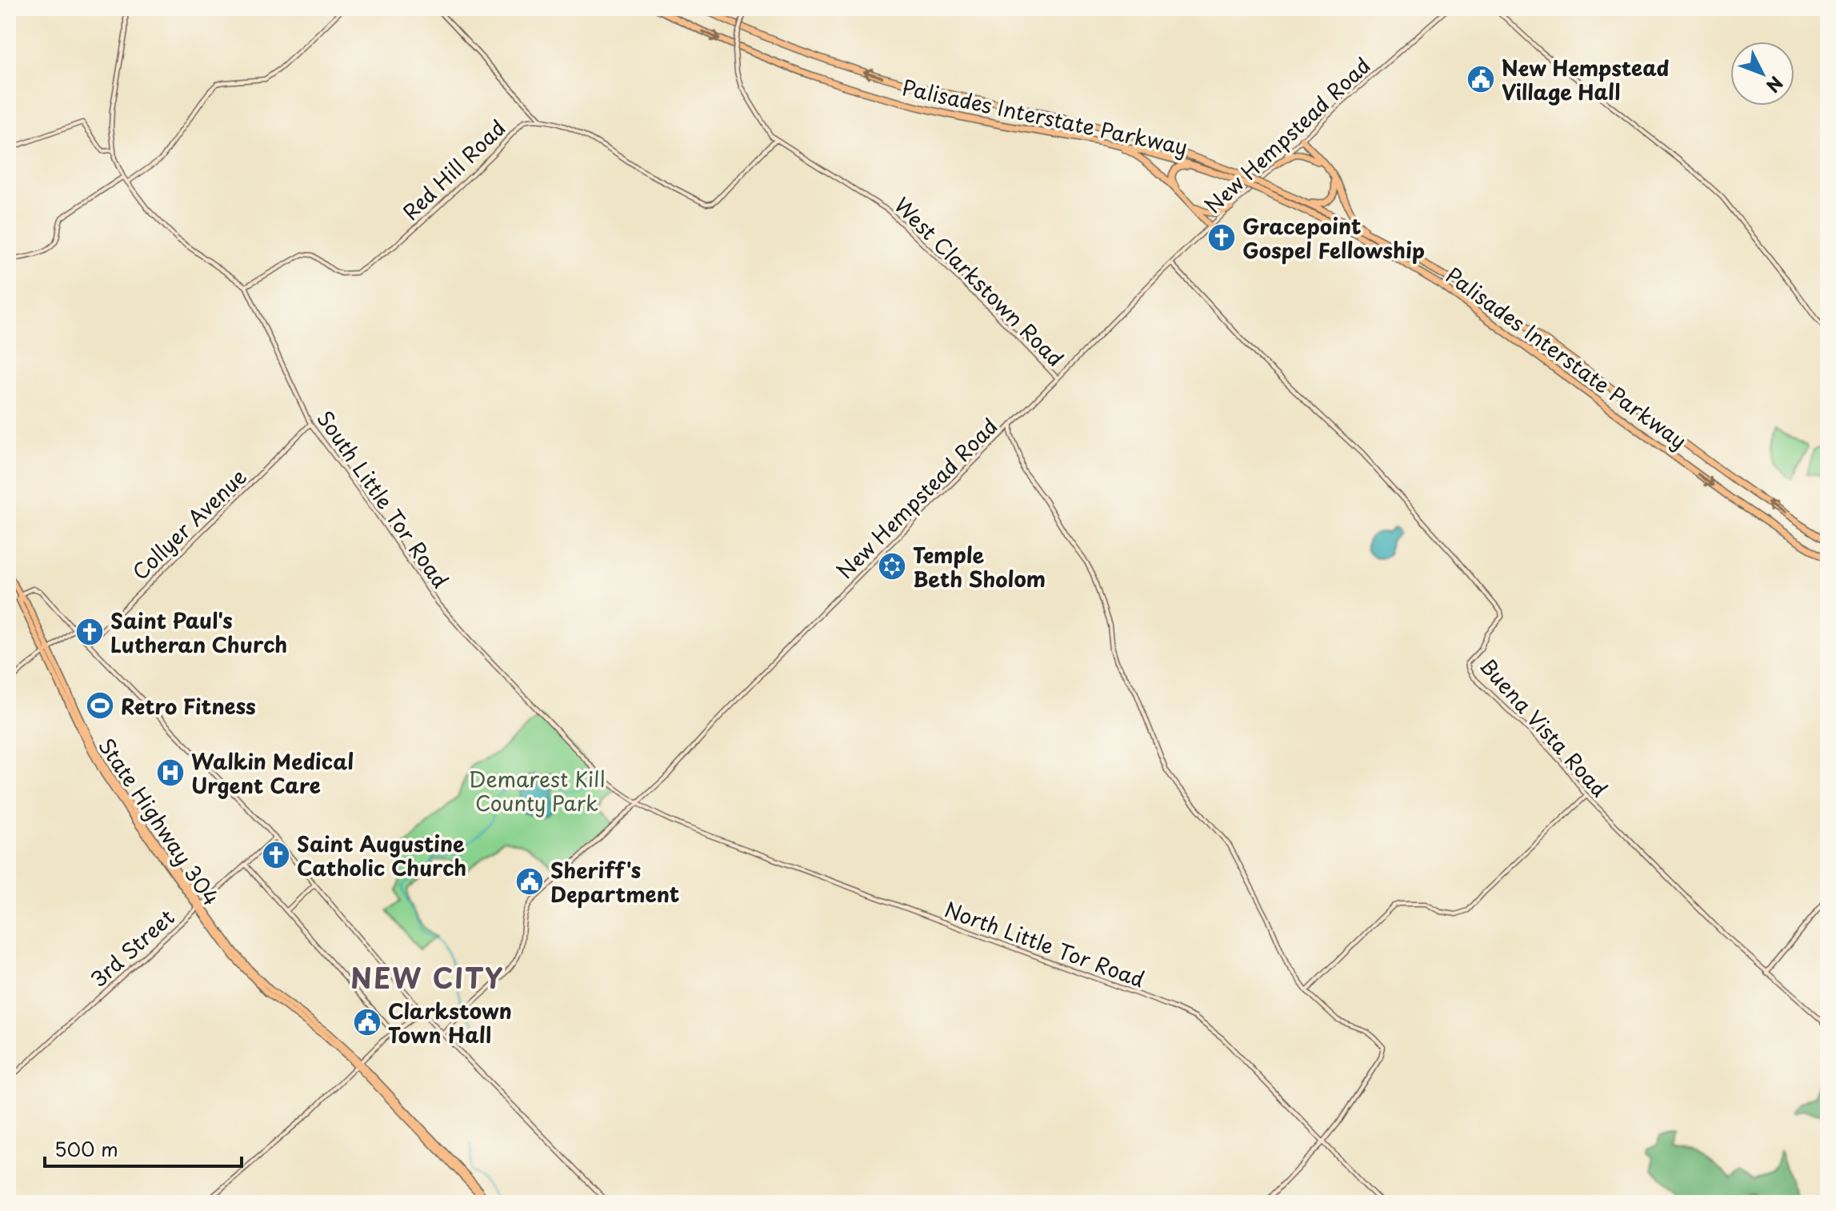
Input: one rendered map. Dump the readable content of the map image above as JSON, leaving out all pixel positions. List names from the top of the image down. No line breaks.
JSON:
{"streets":{"highway":["Palisades Interstate Parkway"],"main road":["State Highway 304"],"street":["New Hempstead Road","Red Hill Road","West Clarkstown Road","South Little Tor Road","Collyer Avenue","Buena Vista Road","North Little Tor Road","3rd Street"]},"crossings":[["New Hempstead Road","West Clarkstown Road"],["New Hempstead Road","South Little Tor Road"],["New Hempstead Road","Buena Vista Road"],["New Hempstead Road","North Little Tor Road"],["Red Hill Road","South Little Tor Road"],["South Little Tor Road","Collyer Avenue"],["South Little Tor Road","North Little Tor Road"],["State Highway 304","3rd Street"]],"districts":["NEW CITY"],"parks":["Demarest Kill County Park"],"places":{"public building":["New Hempstead Village Hall","Sheriff's Department","Clarkstown Town Hall"],"church":["Gracepoint Gospel Fellowship","Saint Paul's Lutheran Church","Saint Augustine Catholic Church"],"synagogue":["Temple Beth Sholom"],"sports":["Retro Fitness"],"hospital":["Walkin Medical Urgent Care"]},"scale_bar":"500 m","north":"bottom right"}
